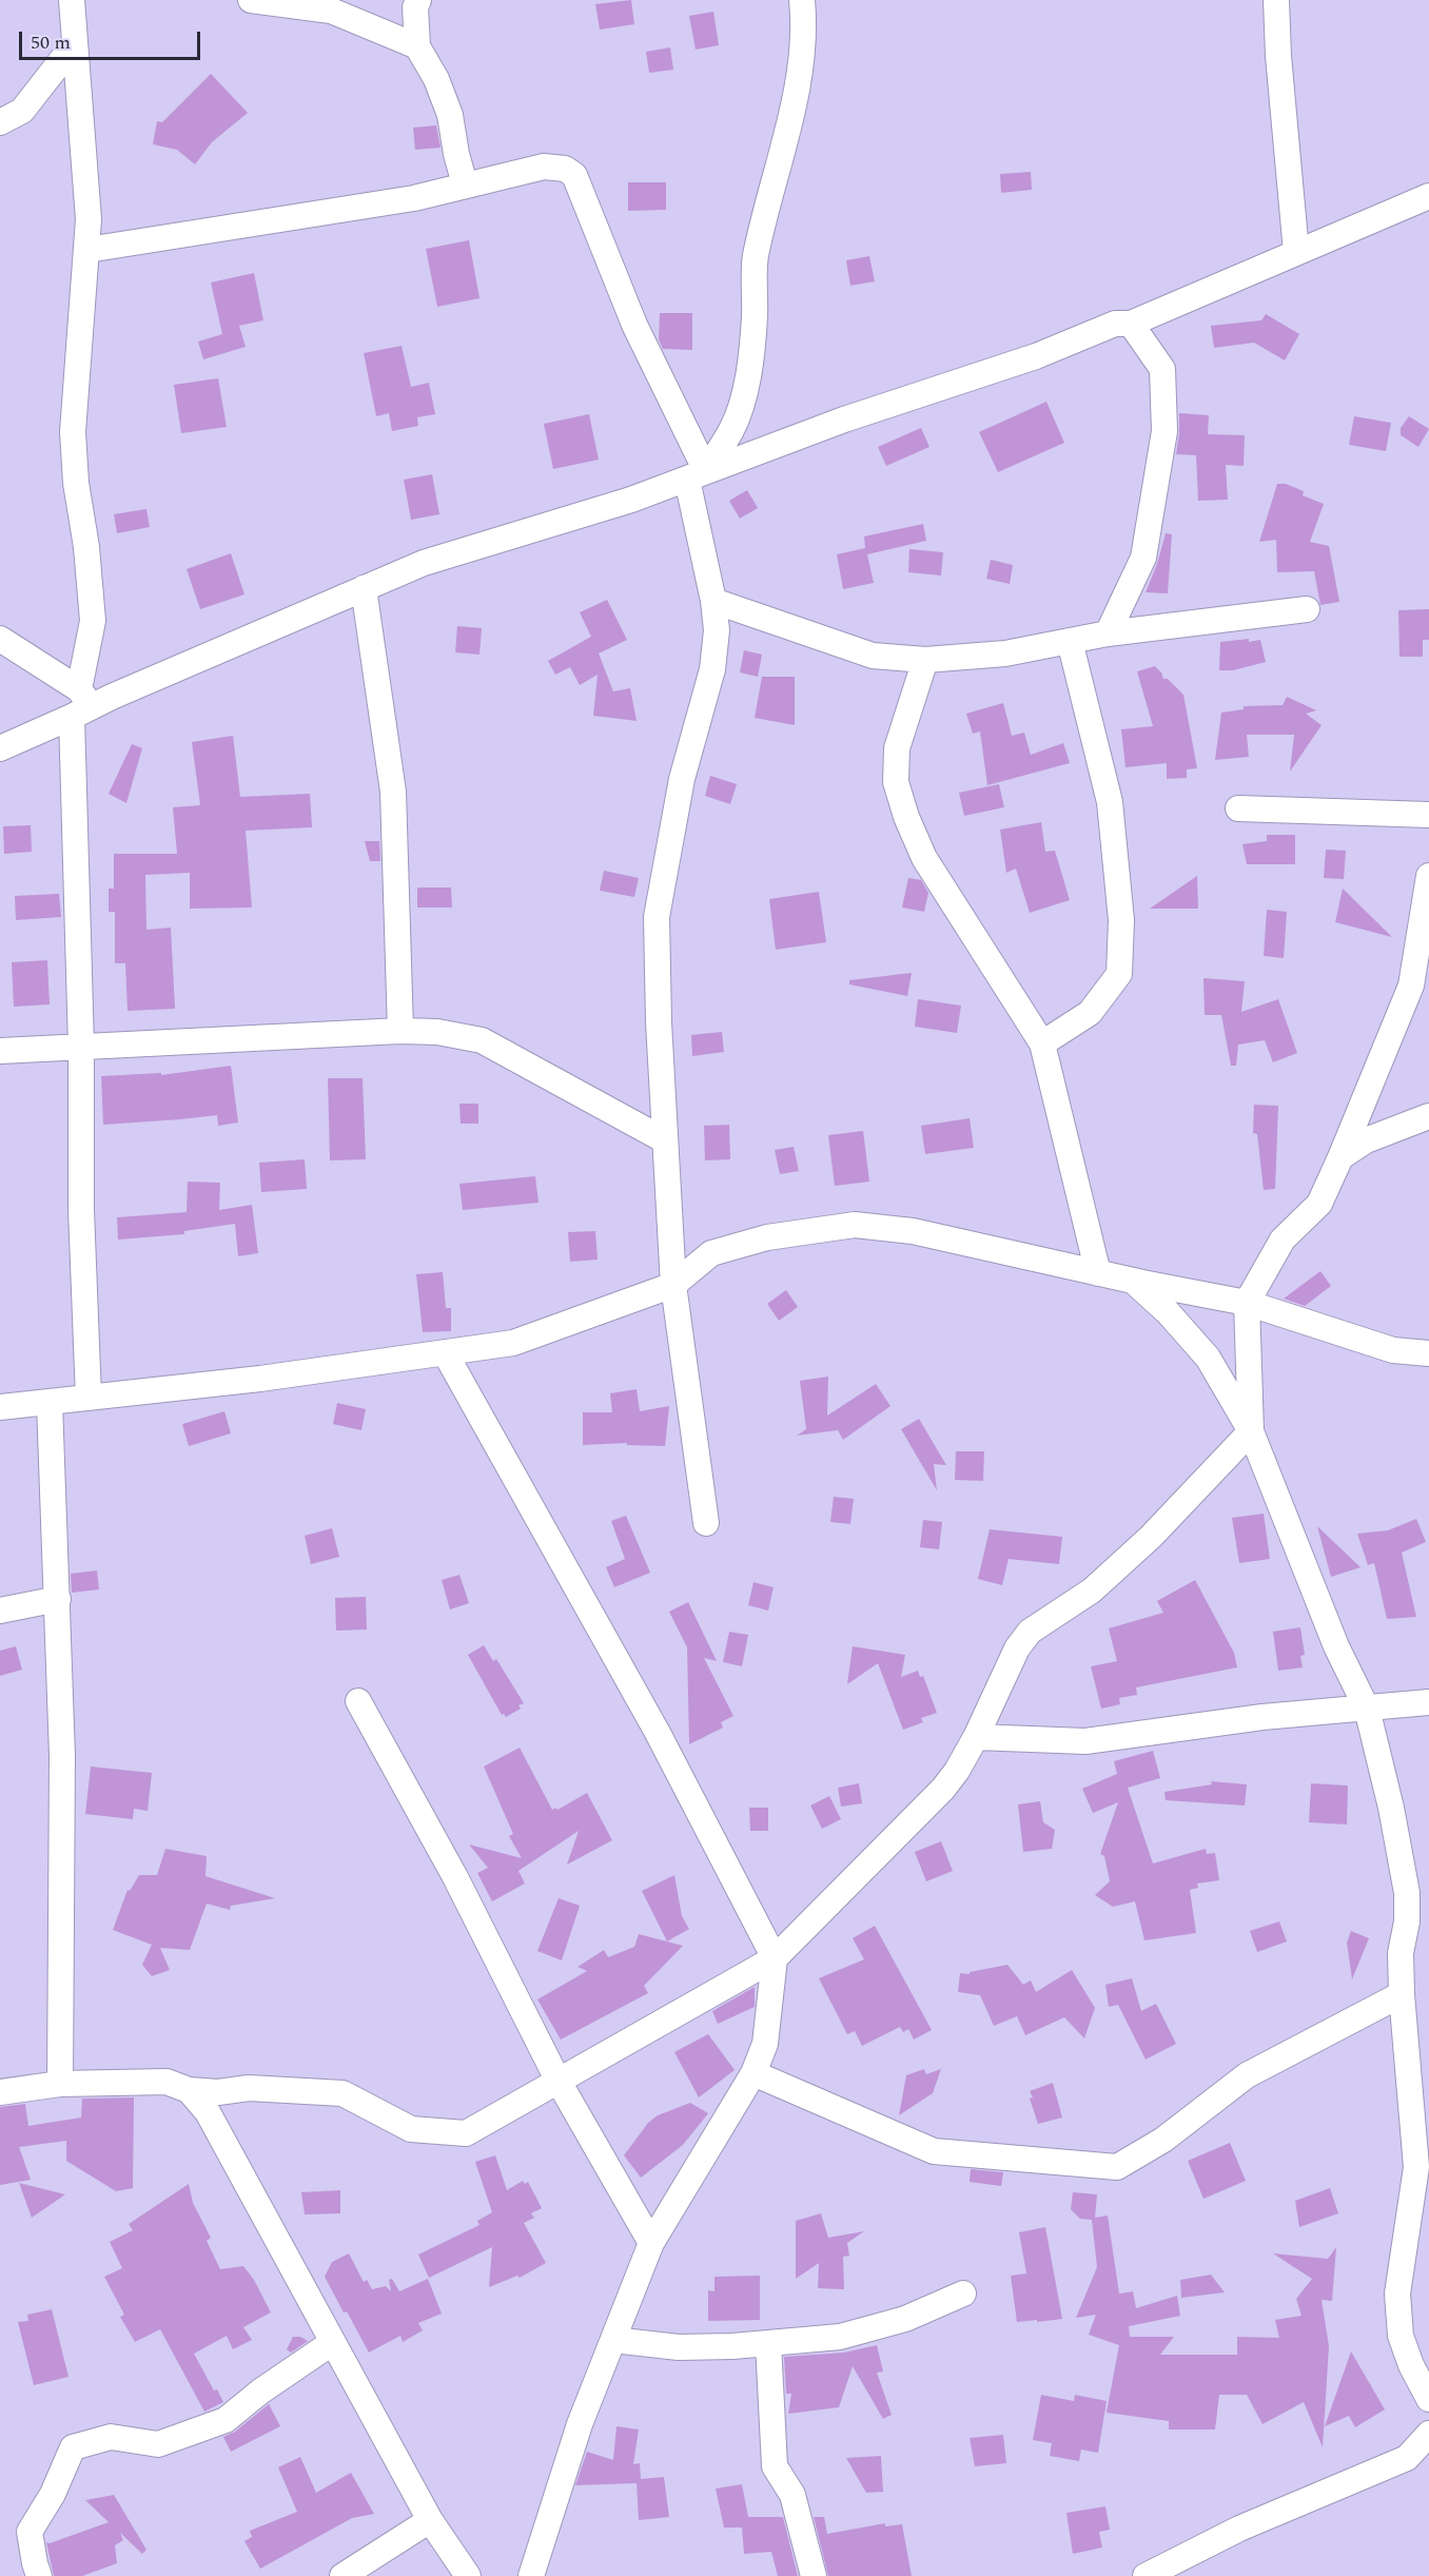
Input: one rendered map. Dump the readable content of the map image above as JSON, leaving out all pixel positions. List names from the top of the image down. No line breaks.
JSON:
{"scale_bar":"50 m"}
